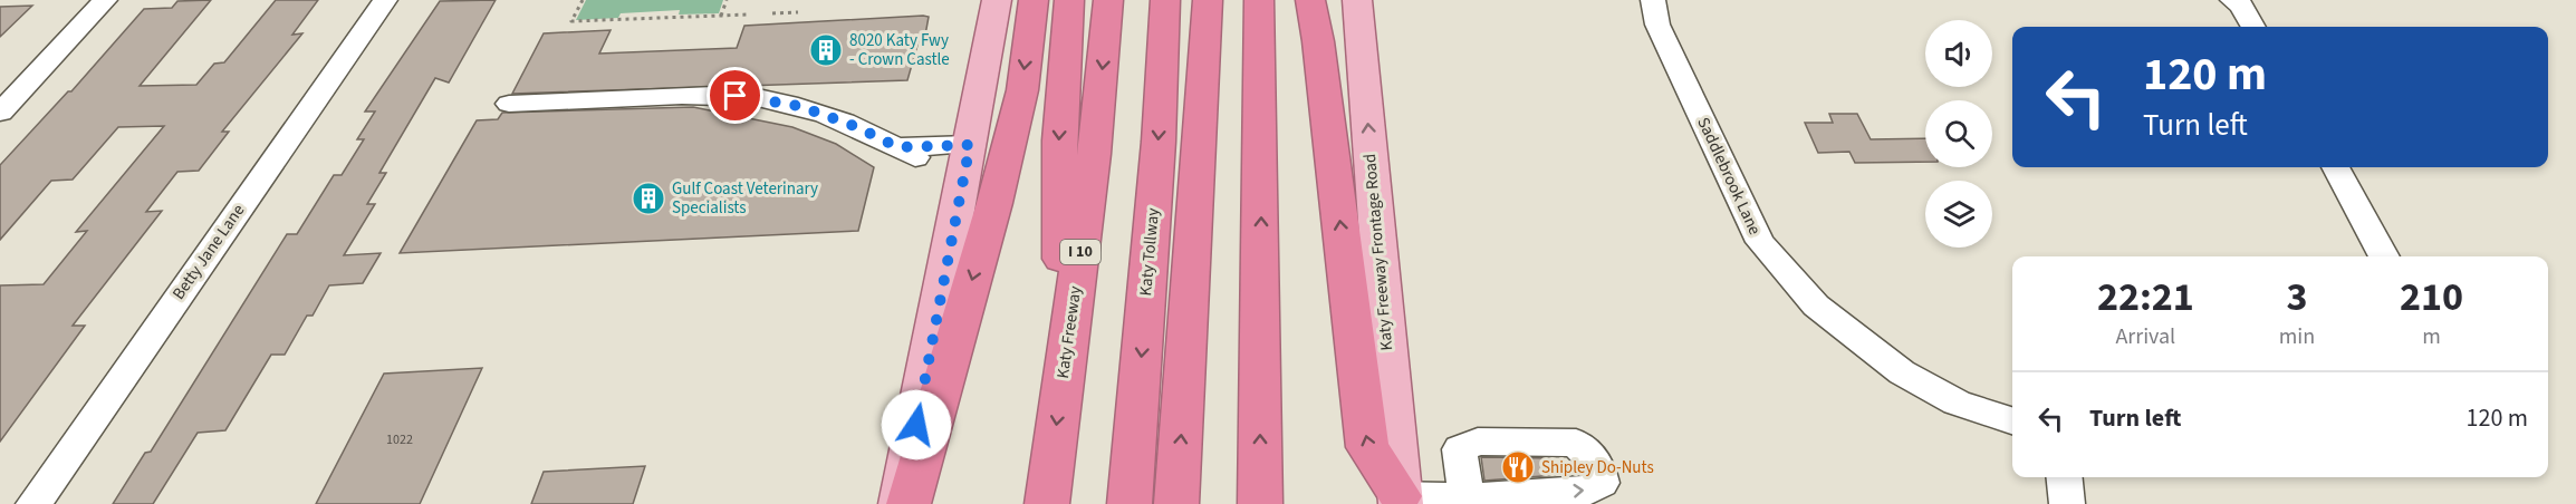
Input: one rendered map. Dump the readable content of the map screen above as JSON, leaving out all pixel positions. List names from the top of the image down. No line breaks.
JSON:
{"streets":{"highway":["I 10","Katy Tollway","Katy Freeway"],"main road":["Katy Freeway Frontage Road"],"street":["Saddlebrook Lane","Betty Jane Lane"]},"one_way":["Katy Freeway Frontage Road"],"places":{"building":["8020 Katy Fwy - Crown Castle","Gulf Coast Veterinary Specialists"],"restaurant":["Shipley Do-Nuts"]},"house_numbers":["1022"],"page":{"turn":["120 m","Turn left"],"eta":["22:21","Arrival","3","min","210","m"],"list":[{"name":"Turn left","value":"120 m"}]}}
